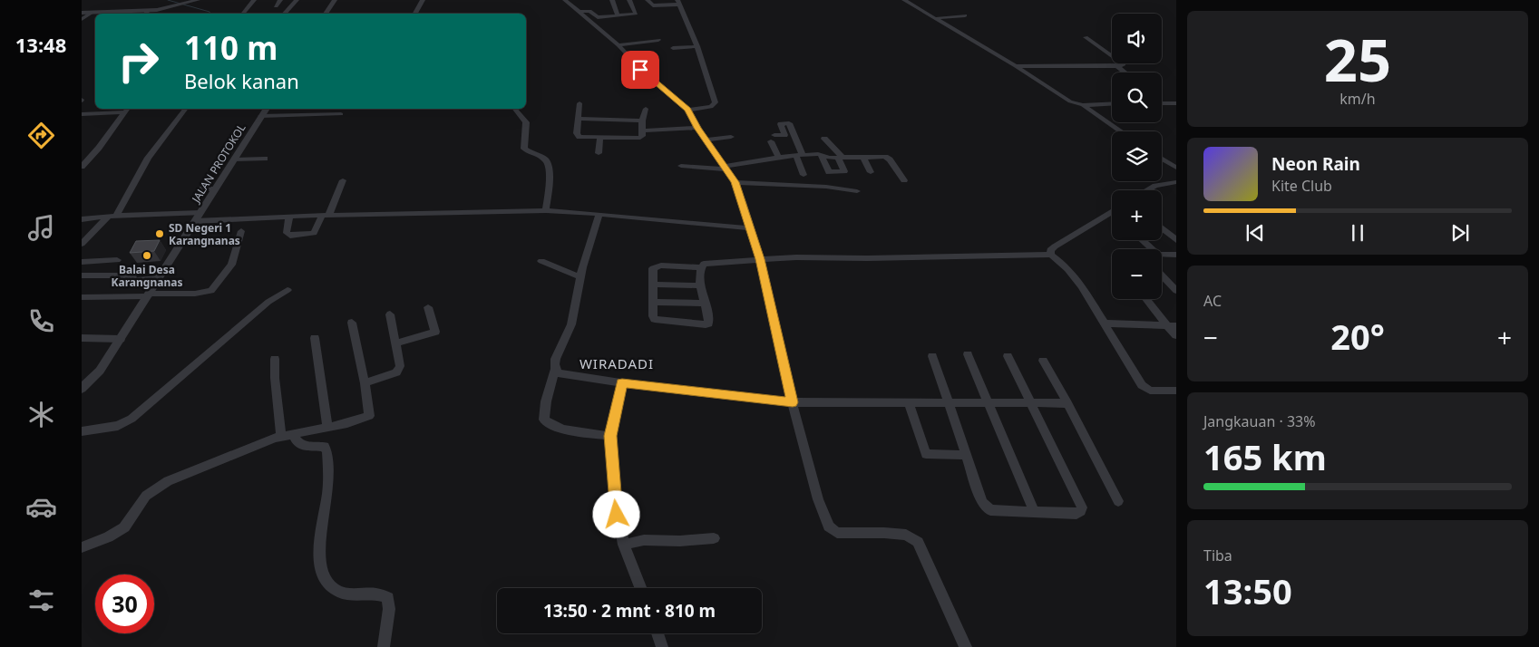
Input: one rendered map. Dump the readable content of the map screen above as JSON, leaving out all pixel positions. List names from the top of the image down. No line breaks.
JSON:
{"streets":{"street":["JALAN PROTOKOL"]},"districts":["WIRADADI"],"places":["SD Negeri 1 Karangnanas","Balai Desa Karangnanas"],"page":{"tabs":"13:48","tile":[["25","km/h"],"AC",["Jangkauan · 33%","165 km"],["Tiba","13:50"]],"map_buttons":["+","−"],"turn":["110 m","Belok kanan"],"song":["Neon Rain","Kite Club"],"heat":["−","20°","+"],"limit":"30","trip":"13:50 · 2 mnt · 810 m"}}
